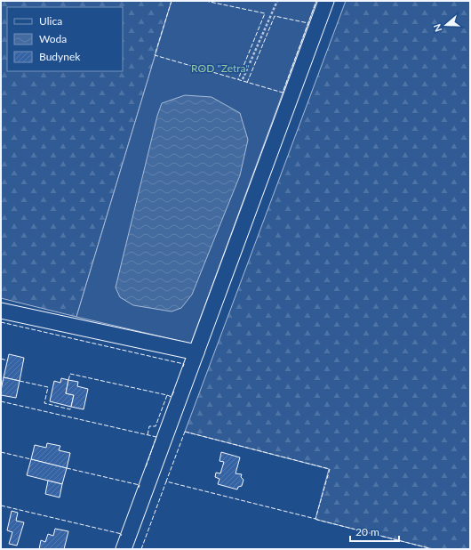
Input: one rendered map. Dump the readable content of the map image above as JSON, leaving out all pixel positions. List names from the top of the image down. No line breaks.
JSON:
{"parks":["ROD \"Zetra\""],"legend":["Ulica","Woda","Budynek"],"scale_bar":"20 m","north":"left"}
